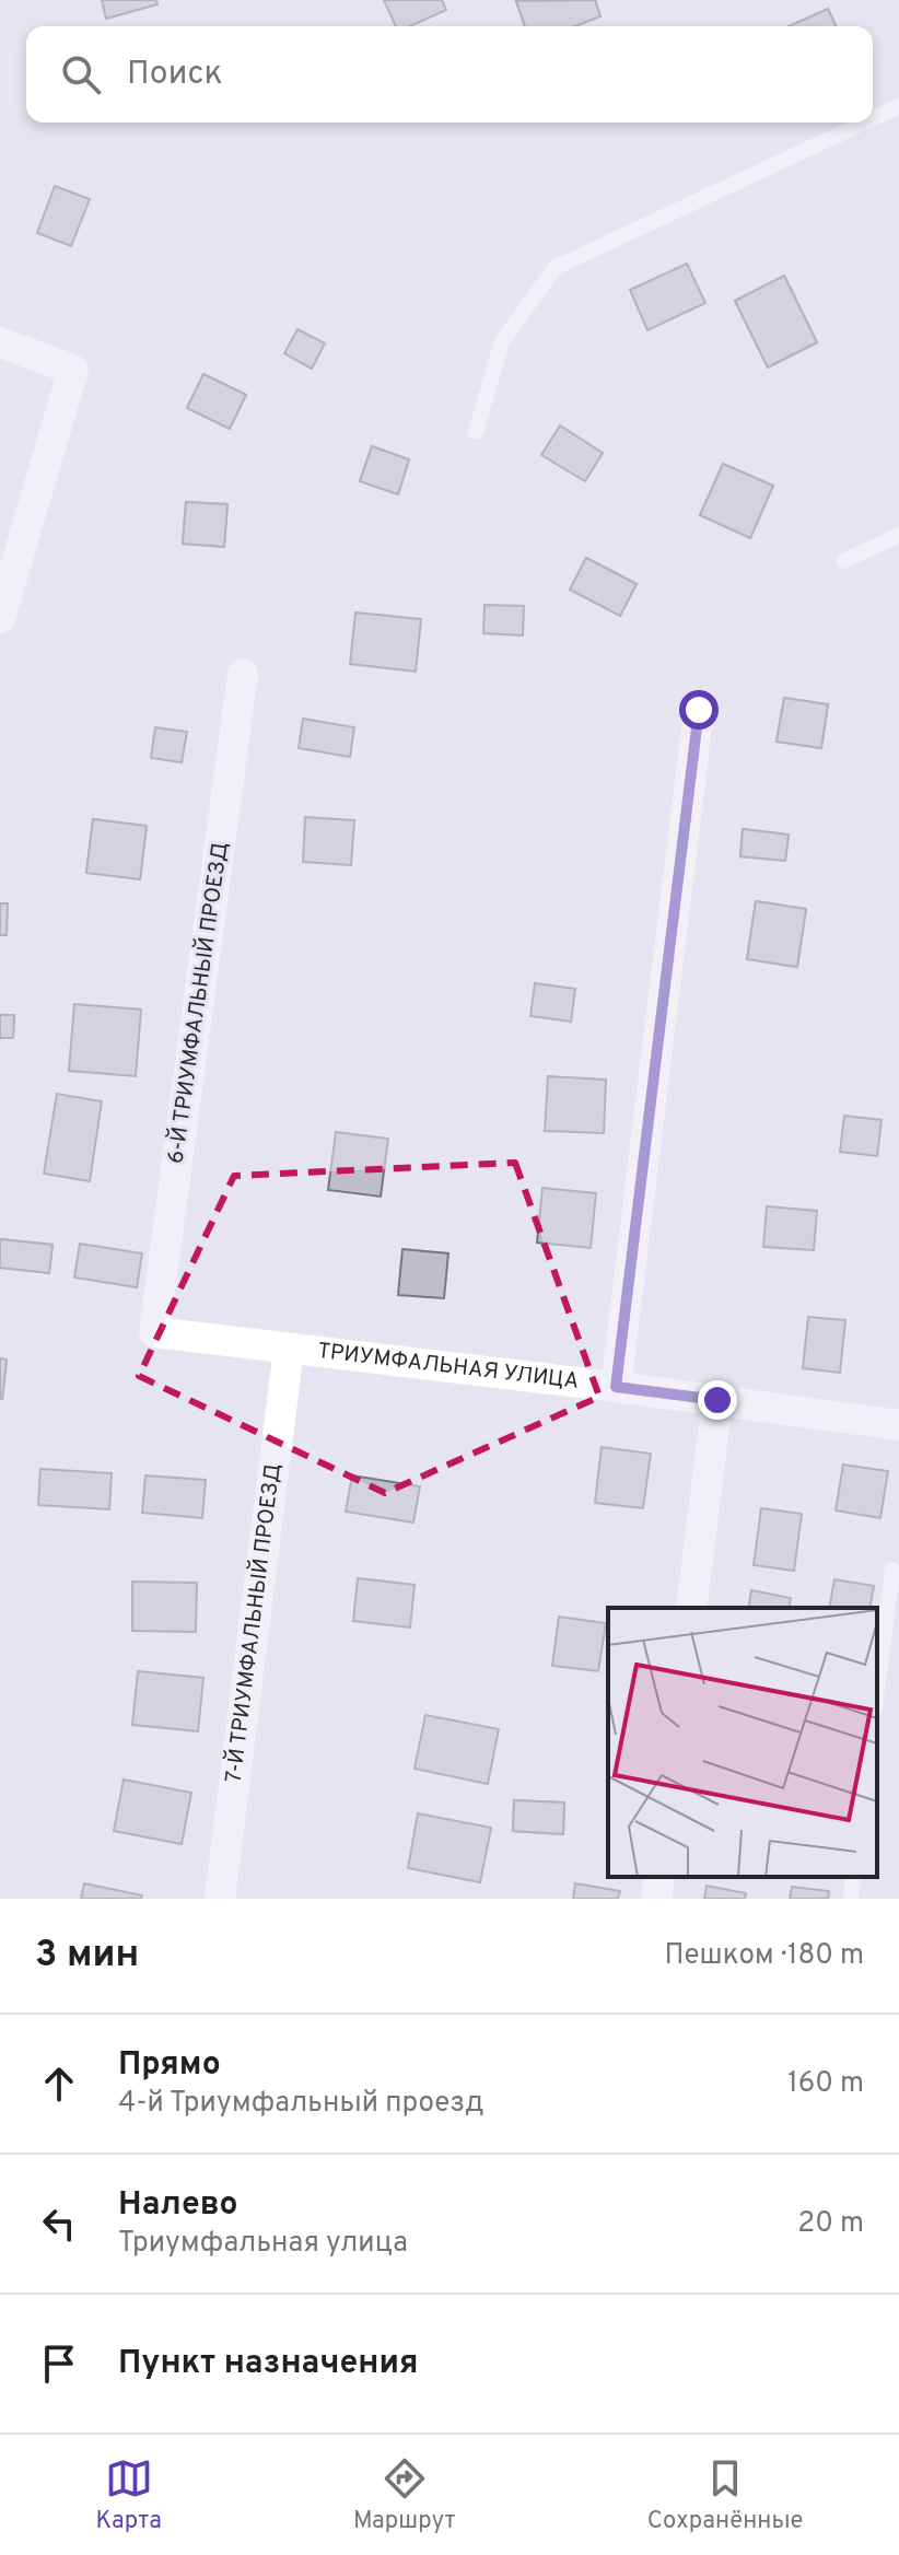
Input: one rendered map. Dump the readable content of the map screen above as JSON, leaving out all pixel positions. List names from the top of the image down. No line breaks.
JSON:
{"streets":{"street":["6-Й ТРИУМФАЛЬНЫЙ ПРОЕЗД","ТРИУМФАЛЬНАЯ УЛИЦА","7-Й ТРИУМФАЛЬНЫЙ ПРОЕЗД"]},"crossings":[["6-Й ТРИУМФАЛЬНЫЙ ПРОЕЗД","ТРИУМФАЛЬНАЯ УЛИЦА"],["ТРИУМФАЛЬНАЯ УЛИЦА","7-Й ТРИУМФАЛЬНЫЙ ПРОЕЗД"]],"page":{"search":"Поиск","heading":["3 мин","Пешком · 180 m"],"list":[["Прямо","4-й Триумфальный проезд","160 m"],["Налево","Триумфальная улица","20 m"],"Пункт назначения"],"nav":["Карта","Маршрут","Сохранённые"]}}
